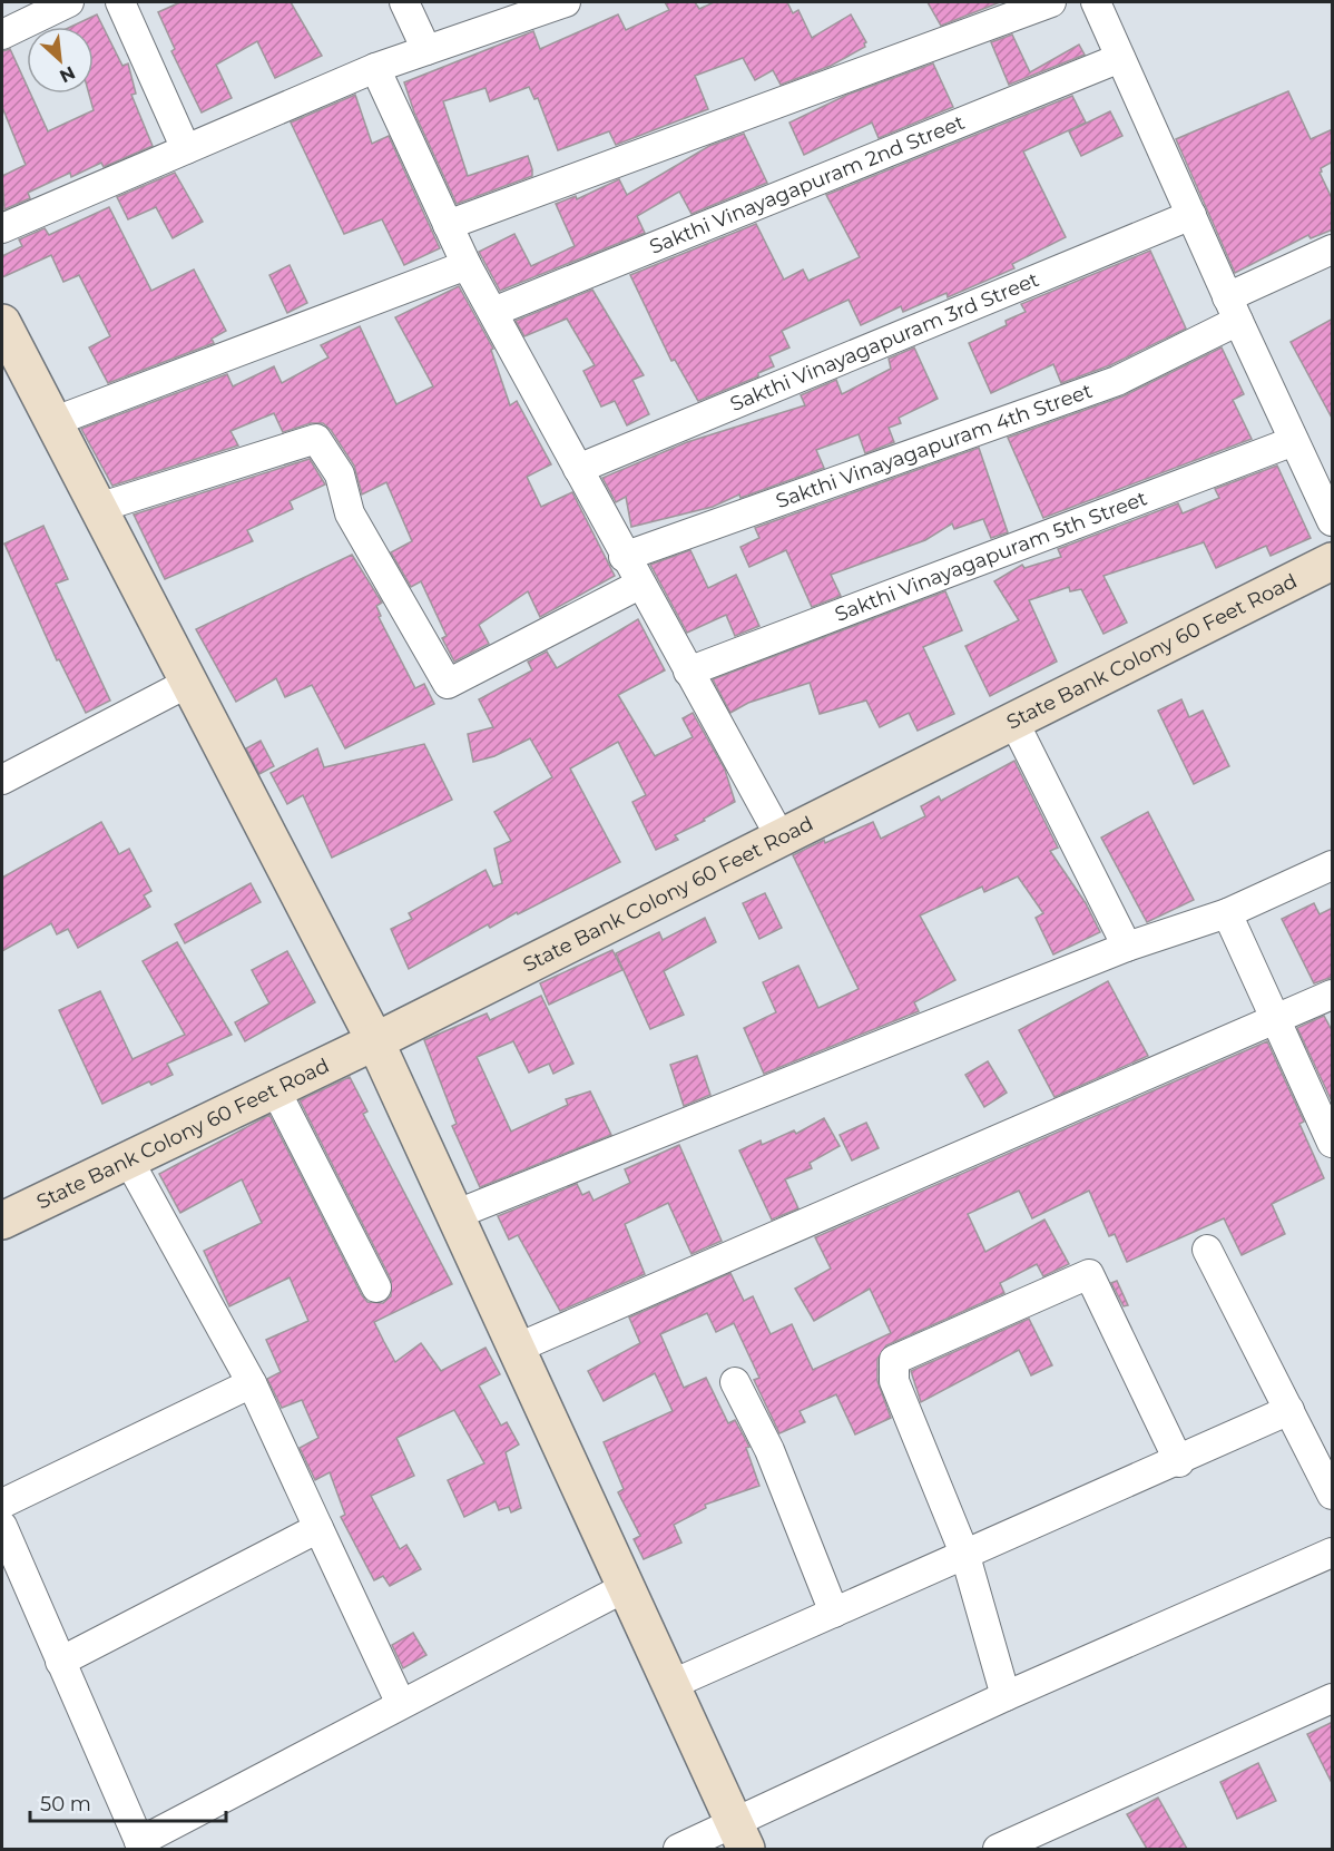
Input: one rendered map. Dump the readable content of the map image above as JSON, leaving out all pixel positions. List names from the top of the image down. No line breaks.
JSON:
{"streets":{"street":["Sakthi Vinayagapuram 2nd Street","Sakthi Vinayagapuram 3rd Street","Sakthi Vinayagapuram 4th Street","Sakthi Vinayagapuram 5th Street","State Bank Colony 60 Feet Road"]},"scale_bar":"50 m","north":"bottom right"}
